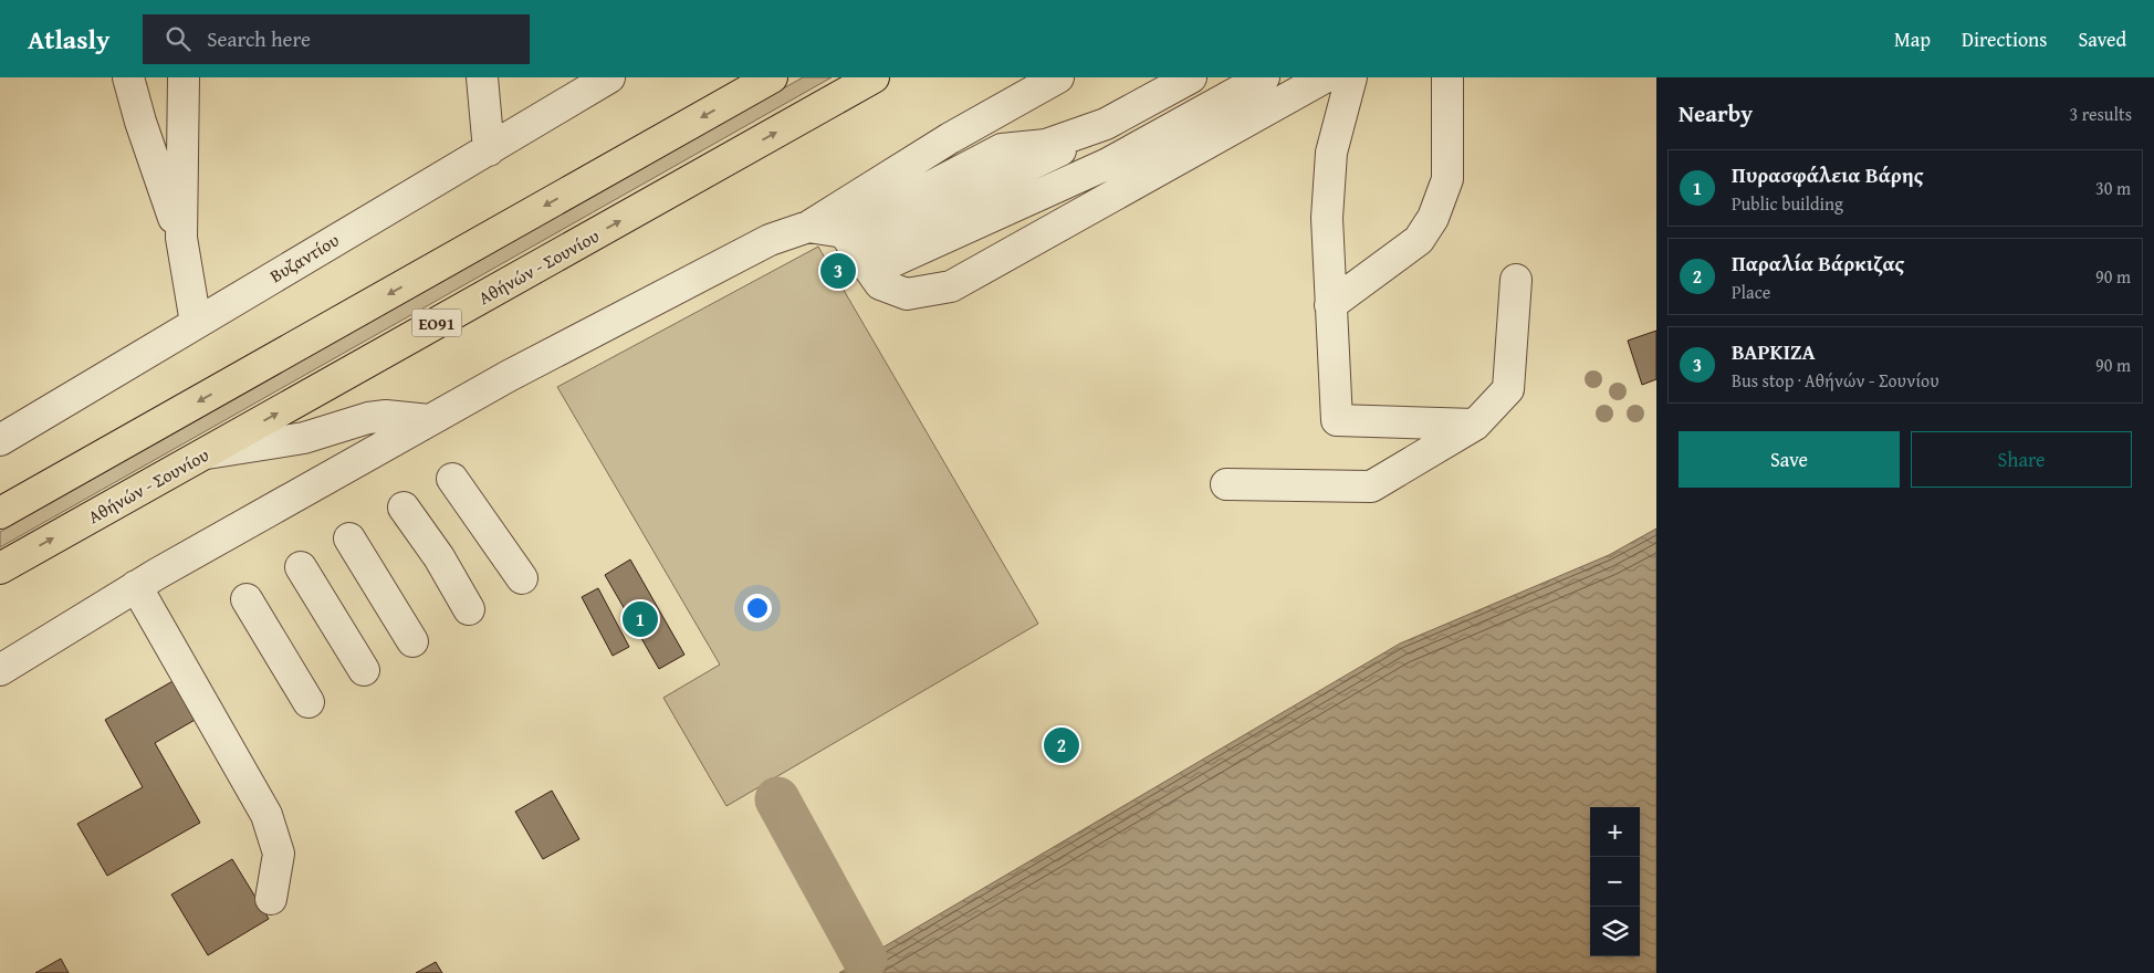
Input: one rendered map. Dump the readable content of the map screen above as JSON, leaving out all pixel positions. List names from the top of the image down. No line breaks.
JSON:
{"streets":{"main road":["Αθήνών - Σουνίου","ΕΟ91"],"street":["Βυζαντίου"]},"page":{"header":"Atlasly","search":"Search here","nav":["Map","Directions","Saved"],"heading":["Nearby","3 results"],"list":[{"mark":"1","name":"Πυρασφάλεια Βάρης","note":"Public building","value":"30 m"},{"mark":"2","name":"Παραλία Βάρκιζας","note":"Place","value":"90 m"},{"mark":"3","name":"ΒΑΡΚΙΖΑ","note":"Bus stop · Αθήνών - Σουνίου","value":"90 m"}],"pins":["3","1","2"],"buttons":["Save","Share"],"map_buttons":["+","−"]}}
